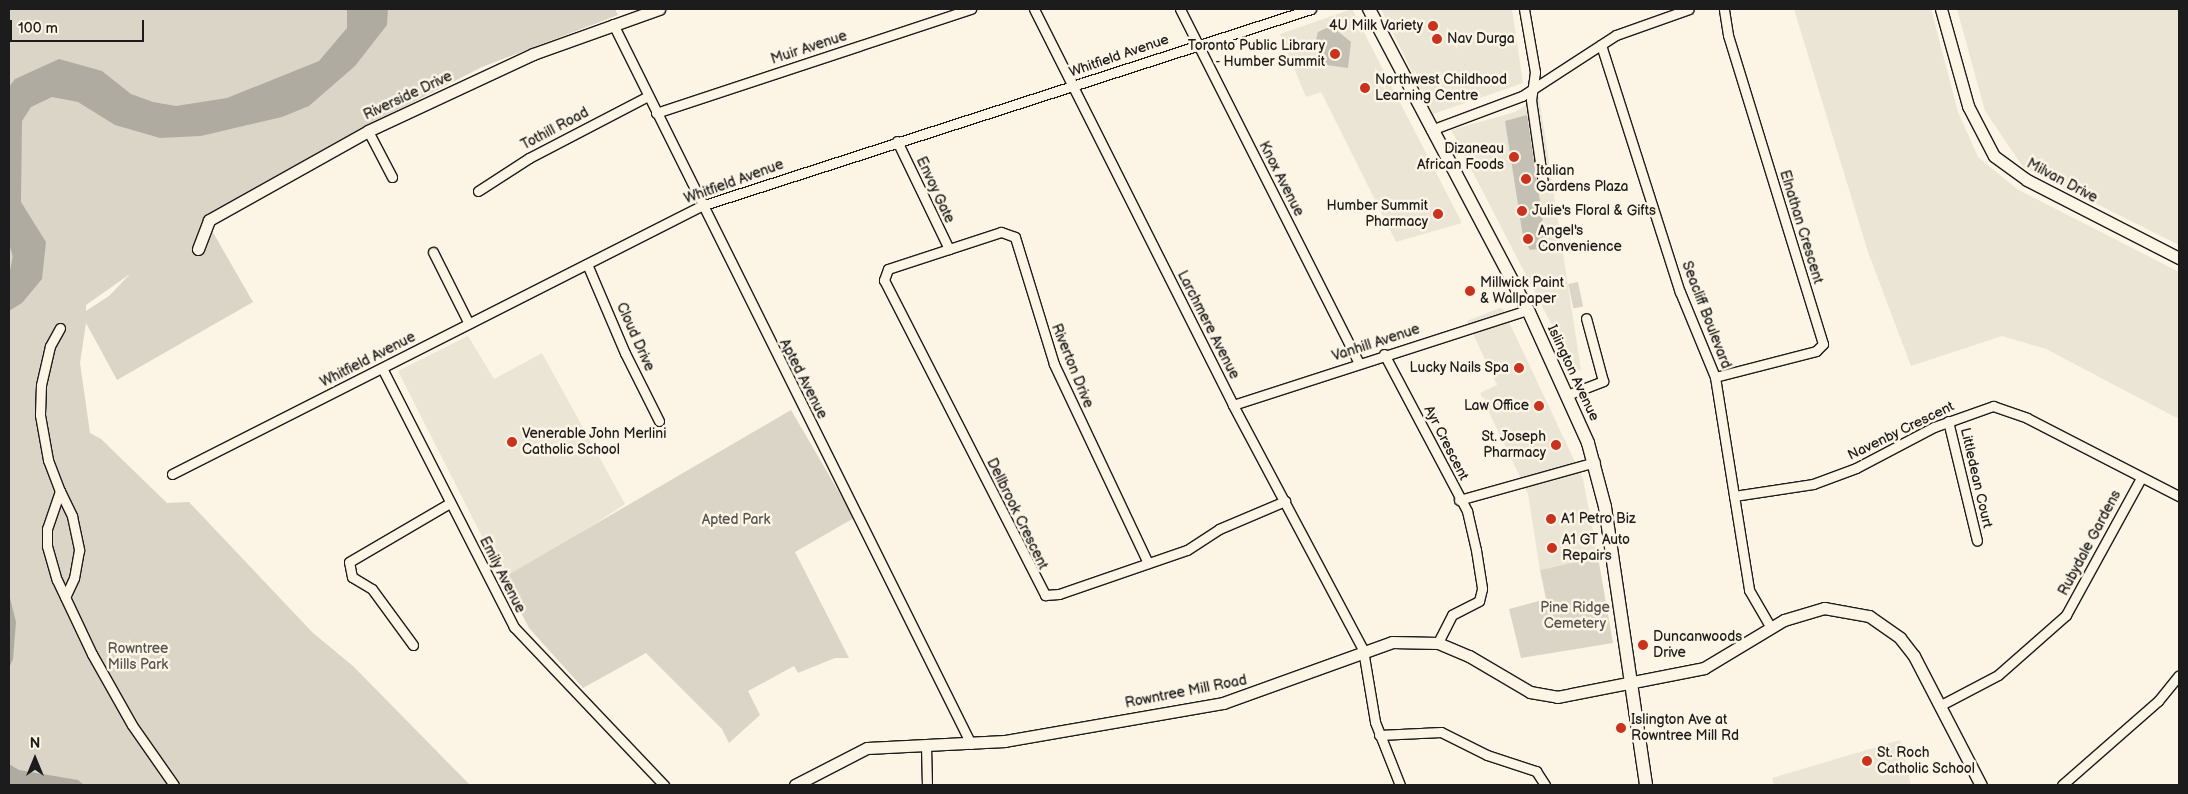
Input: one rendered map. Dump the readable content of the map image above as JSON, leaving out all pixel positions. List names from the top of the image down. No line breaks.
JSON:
{"streets":{"main road":["Islington Avenue"],"street":["Muir Avenue","Whitfield Avenue","Riverside Drive","Tothill Road","Knox Avenue","Milvan Drive","Envoy Gate","Elnathan Crescent","Seacliff Boulevard","Larchmere Avenue","Cloud Drive","Vanhill Avenue","Riverton Drive","Apted Avenue","Navenby Crescent","Ayr Crescent","Littledean Court","Dellbrook Crescent","Rubydale Gardens","Emily Avenue","Rowntree Mill Road"]},"crossings":[["Muir Avenue","Apted Avenue"],["Whitfield Avenue","Knox Avenue"],["Whitfield Avenue","Envoy Gate"],["Whitfield Avenue","Larchmere Avenue"],["Whitfield Avenue","Cloud Drive"],["Whitfield Avenue","Apted Avenue"],["Whitfield Avenue","Emily Avenue"],["Riverside Drive","Apted Avenue"],["Tothill Road","Apted Avenue"],["Knox Avenue","Vanhill Avenue"],["Envoy Gate","Riverton Drive"],["Envoy Gate","Dellbrook Crescent"],["Elnathan Crescent","Seacliff Boulevard"],["Seacliff Boulevard","Navenby Crescent"],["Larchmere Avenue","Vanhill Avenue"],["Larchmere Avenue","Dellbrook Crescent"],["Larchmere Avenue","Rowntree Mill Road"],["Vanhill Avenue","Islington Avenue"],["Vanhill Avenue","Ayr Crescent"],["Riverton Drive","Dellbrook Crescent"],["Islington Avenue","Ayr Crescent"],["Islington Avenue","Rowntree Mill Road"],["Apted Avenue","Rowntree Mill Road"],["Navenby Crescent","Littledean Court"],["Navenby Crescent","Rubydale Gardens"]],"parks":["Apted Park","Pine Ridge Cemetery","Rowntree Mills Park"],"places":["4U Milk Variety","Nav Durga","Toronto Public Library - Humber Summit","Northwest Childhood Learning Centre","Dizaneau African Foods","Italian Gardens Plaza","Julie's Floral & Gifts","Humber Summit Pharmacy","Angel's Convenience","Millwick Paint & Wallpaper","Lucky Nails Spa","Law Office","Venerable John Merlini Catholic School","St. Joseph Pharmacy","A1 Petro Biz","A1 GT Auto Repairs","Duncanwoods Drive","Islington Ave at Rowntree Mill Rd","St. Roch Catholic School"],"scale_bar":"100 m","north":"top"}
